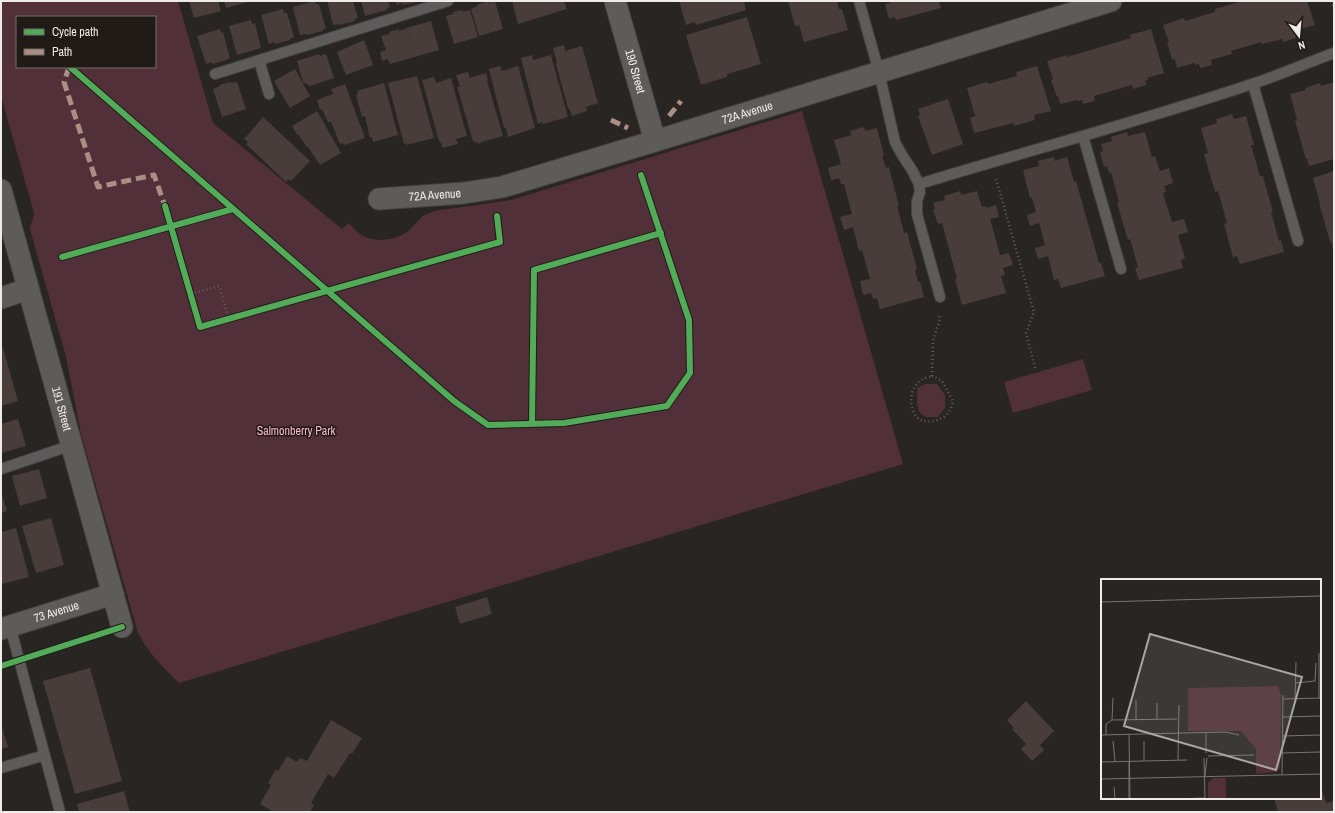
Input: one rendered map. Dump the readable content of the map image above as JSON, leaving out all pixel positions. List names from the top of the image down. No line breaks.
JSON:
{"streets":{"street":["190 Street","72A Avenue","191 Street","73 Avenue"]},"crossings":[["190 Street","72A Avenue"],["191 Street","73 Avenue"]],"parks":["Salmonberry Park"],"legend":["Cycle path","Path"],"north":"bottom"}
